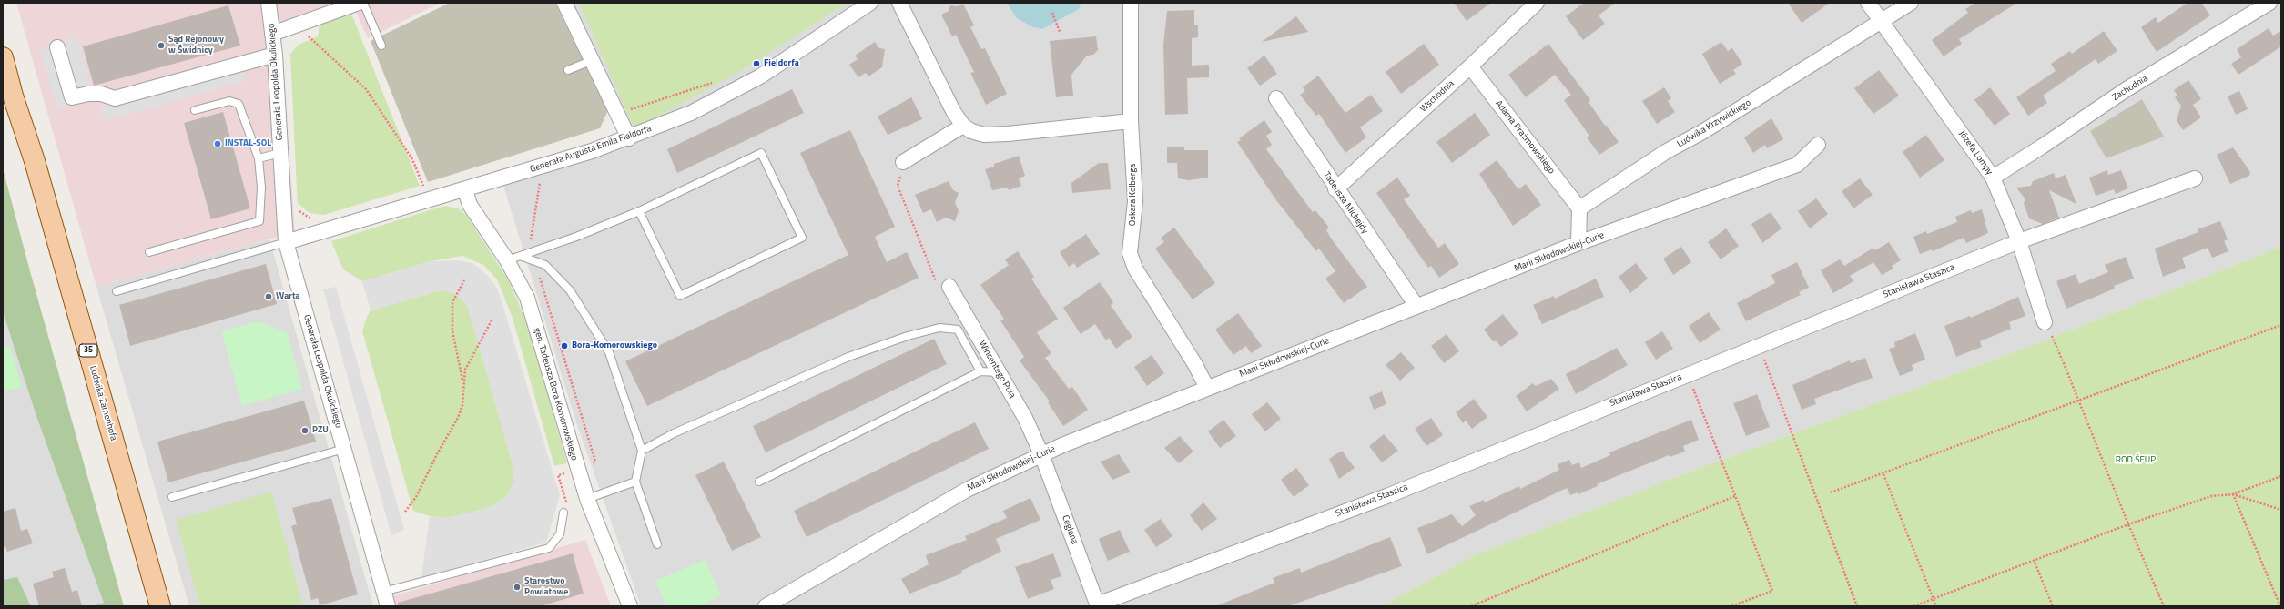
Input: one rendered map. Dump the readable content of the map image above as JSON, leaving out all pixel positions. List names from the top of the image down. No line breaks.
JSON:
{"streets":{"main road":["35","Ludwika Zamenhofa"],"street":["Generała Leopolda Okulickiego","Zachodnia","Wschodnia","Ludwika Krzywickiego","Adama Prażmowskiego","Generała Augusta Emila Fieldorfa","Józefa Lompy","Oskara Kolberga","Tadeusza Michejdy","Marii Skłodowskiej-Curie","Stanisława Staszica","Wincentego Pola","gen. Tadeusza Bora Komorowskiego","Ceglana"]},"crossings":[["Generała Leopolda Okulickiego","Generała Augusta Emila Fieldorfa"],["Zachodnia","Józefa Lompy"],["Wschodnia","Adama Prażmowskiego"],["Wschodnia","Tadeusza Michejdy"],["Ludwika Krzywickiego","Adama Prażmowskiego"],["Ludwika Krzywickiego","Józefa Lompy"],["Generała Augusta Emila Fieldorfa","gen. Tadeusza Bora Komorowskiego"],["Józefa Lompy","Stanisława Staszica"],["Oskara Kolberga","Marii Skłodowskiej-Curie"],["Tadeusza Michejdy","Marii Skłodowskiej-Curie"],["Marii Skłodowskiej-Curie","Wincentego Pola"],["Marii Skłodowskiej-Curie","Ceglana"],["Stanisława Staszica","Ceglana"],["Wincentego Pola","Ceglana"]],"parks":["ROD ŚFUP"],"places":["Sąd Rejonowy w Świdnicy","Fieldorfa","INSTAL-SOL","Warta","Bora-Komorowskiego","PZU","Starostwo Powiatowe"]}
